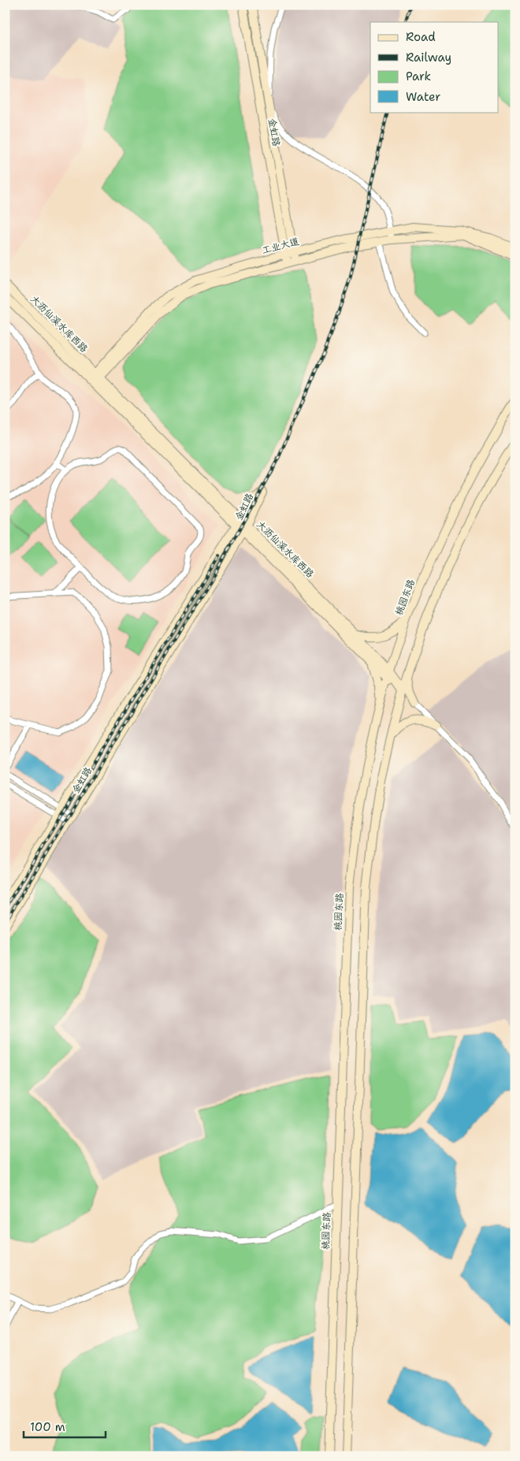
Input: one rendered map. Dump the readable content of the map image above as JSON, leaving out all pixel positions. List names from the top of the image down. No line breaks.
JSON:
{"streets":{"street":["金虹路","工业大道","大沥仙溪水库西路","桃园东路"]},"crossings":[["金虹路","工业大道"],["金虹路","大沥仙溪水库西路"],["工业大道","大沥仙溪水库西路"],["大沥仙溪水库西路","桃园东路"]],"legend":["Road","Railway","Park","Water"],"scale_bar":"100 m"}
